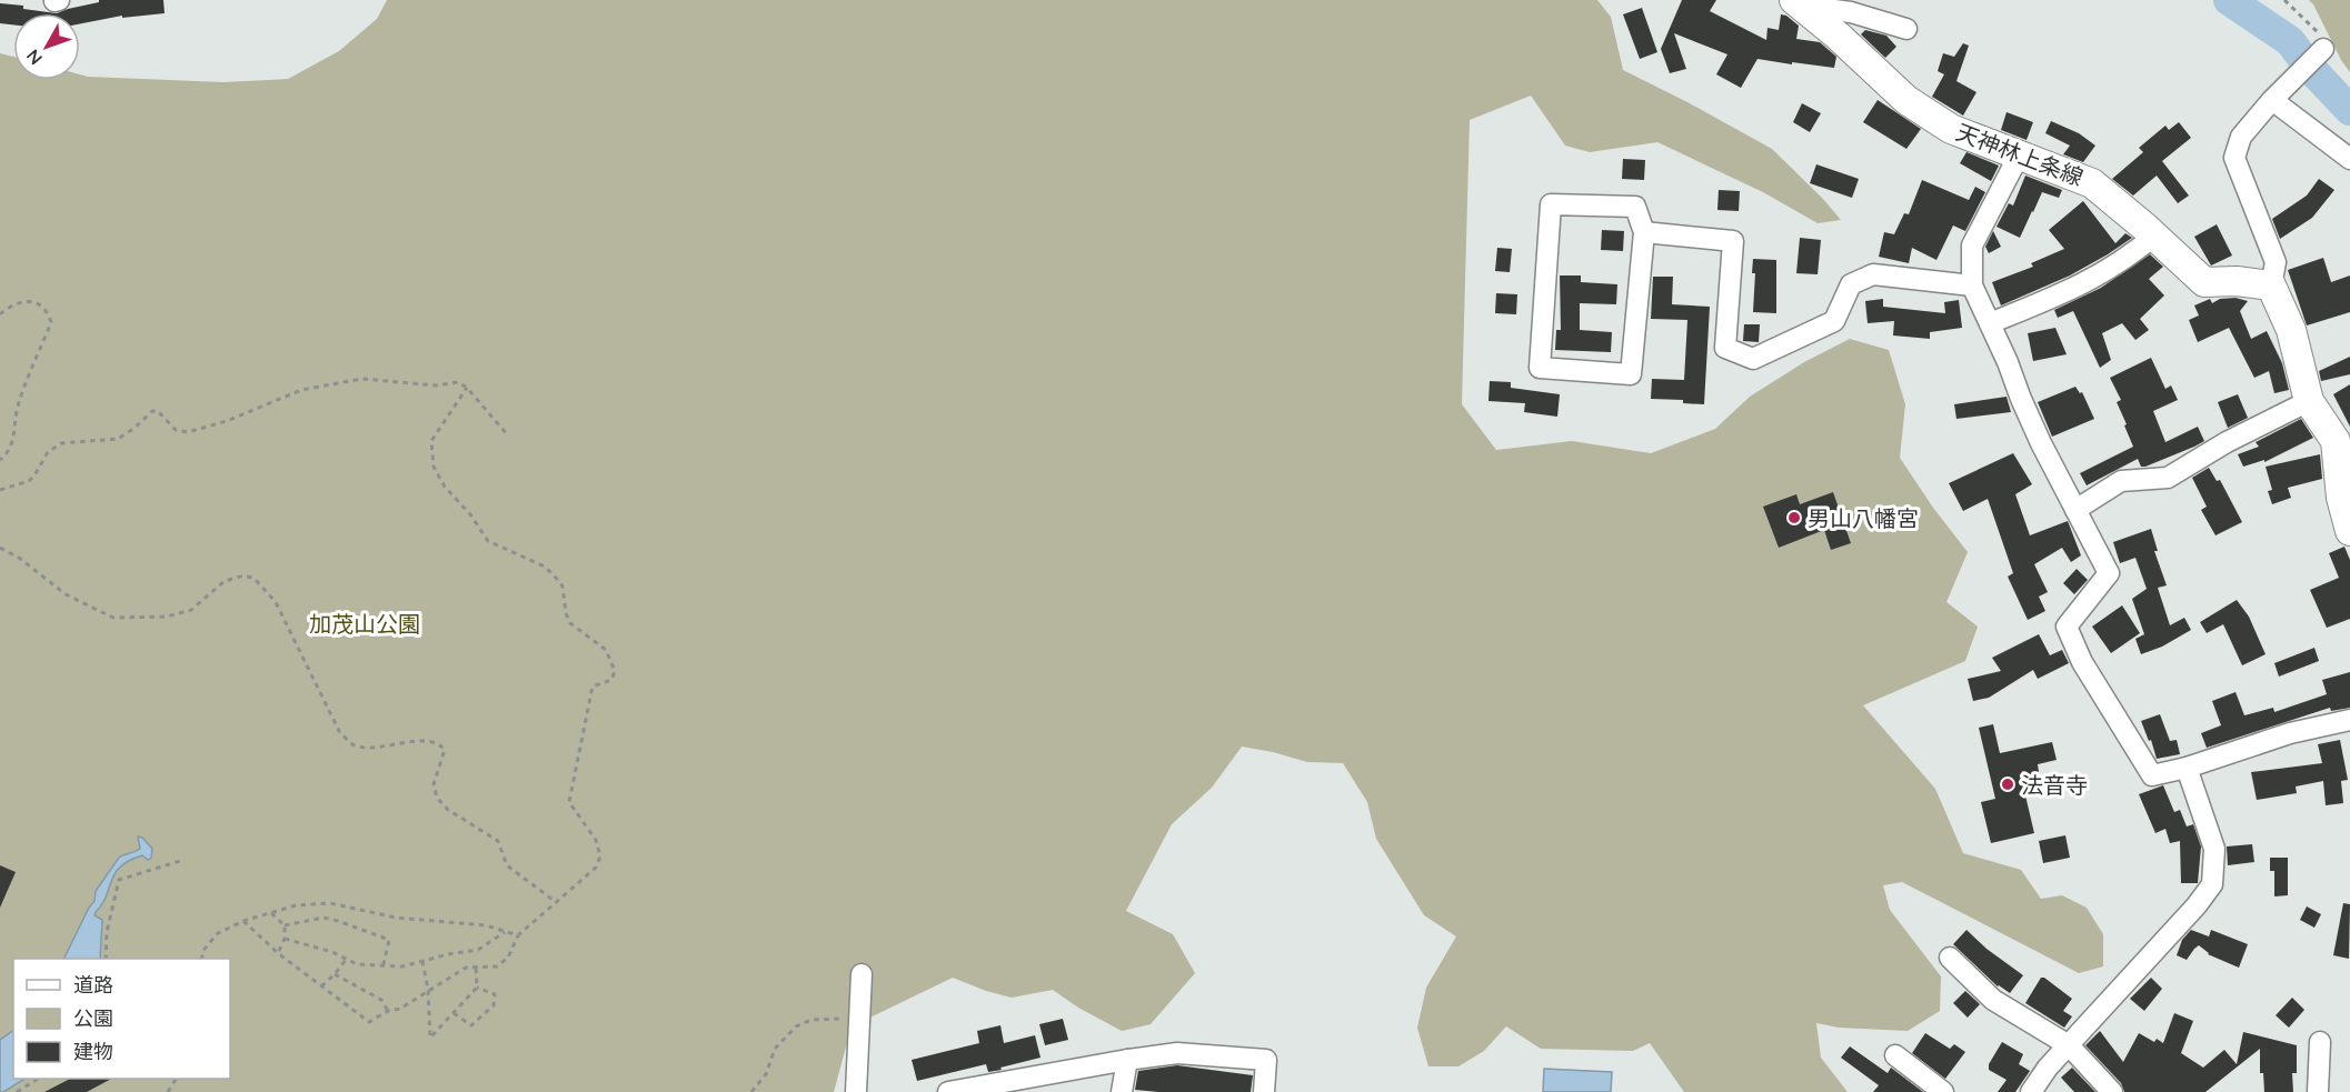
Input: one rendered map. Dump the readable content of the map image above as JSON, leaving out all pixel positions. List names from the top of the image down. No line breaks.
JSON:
{"streets":{"main road":["天神林上条線"]},"parks":["加茂山公園"],"places":["男山八幡宮","法音寺"],"legend":["道路","公園","建物"],"north":"bottom left"}
